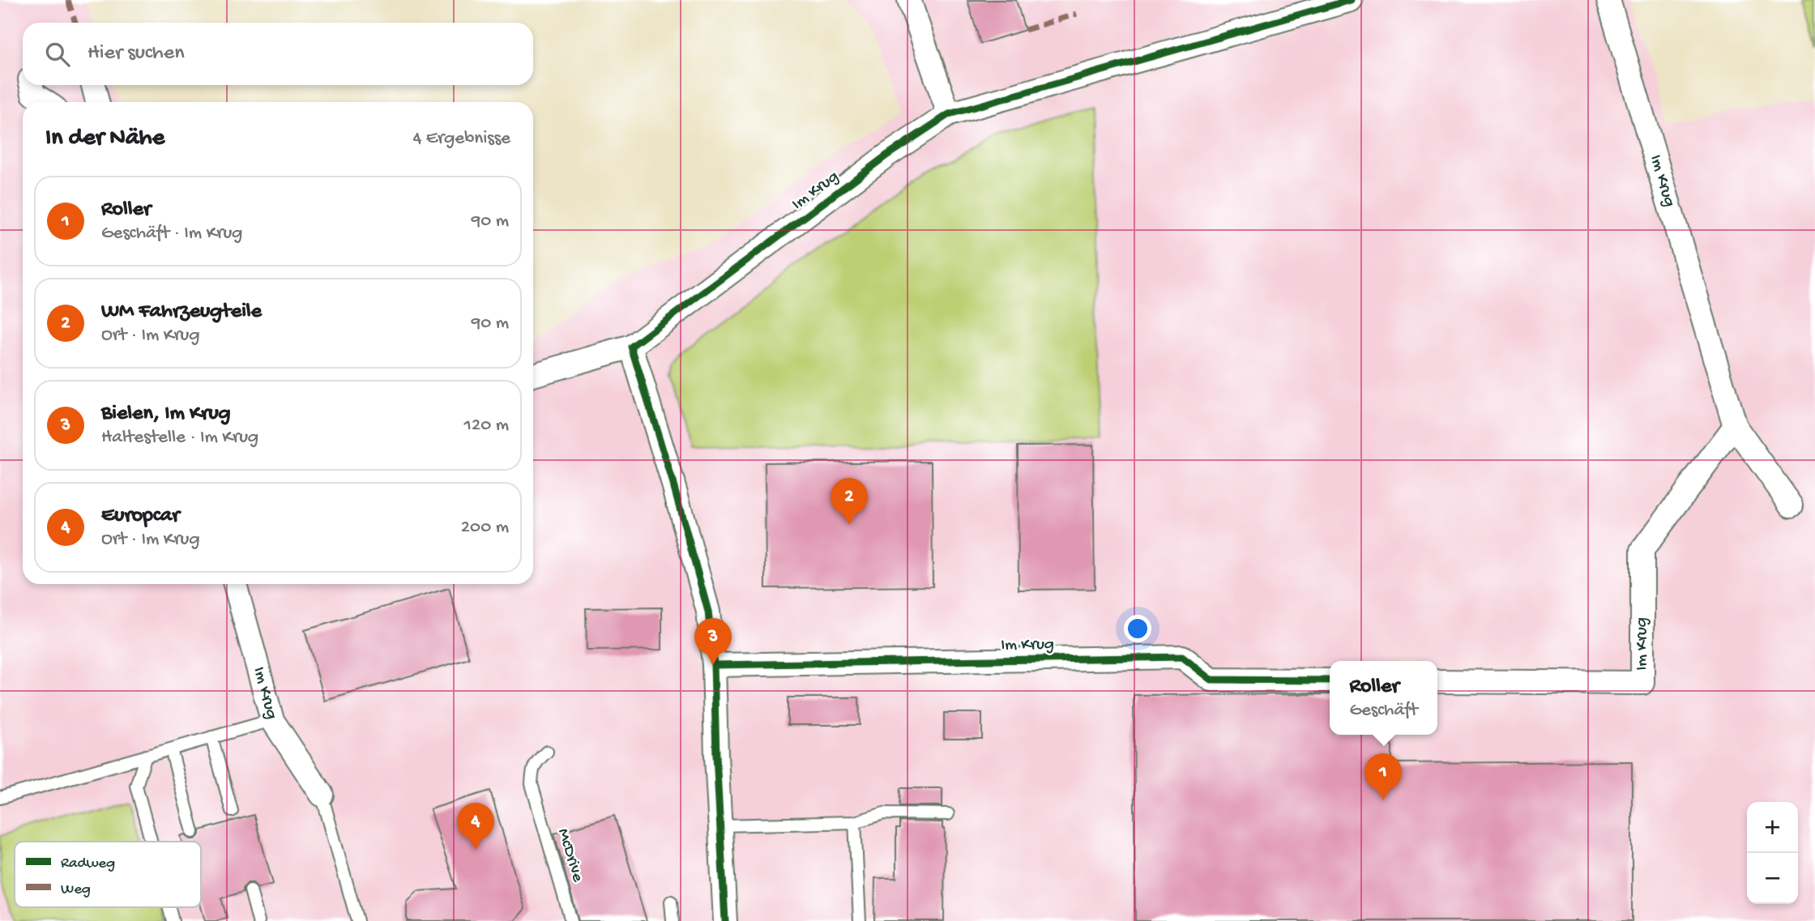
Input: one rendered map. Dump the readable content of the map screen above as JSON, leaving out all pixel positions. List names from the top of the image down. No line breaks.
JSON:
{"streets":{"street":["Im Krug"],"lane":["McDrive"]},"legend":["Radweg","Weg"],"page":{"search":"Hier suchen","heading":["In der Nähe","4 Ergebnisse"],"list":[{"mark":"1","name":"Roller","note":"Geschäft · Im Krug","value":"90 m"},{"mark":"2","name":"WM Fahrzeugteile","note":"Ort · Im Krug","value":"90 m"},{"mark":"3","name":"Bielen, Im Krug","note":"Haltestelle · Im Krug","value":"120 m"},{"mark":"4","name":"Europcar","note":"Ort · Im Krug","value":"200 m"}],"pins":["2","3","1","4"],"popup":["Roller","Geschäft"],"map_buttons":["+","−"]}}
